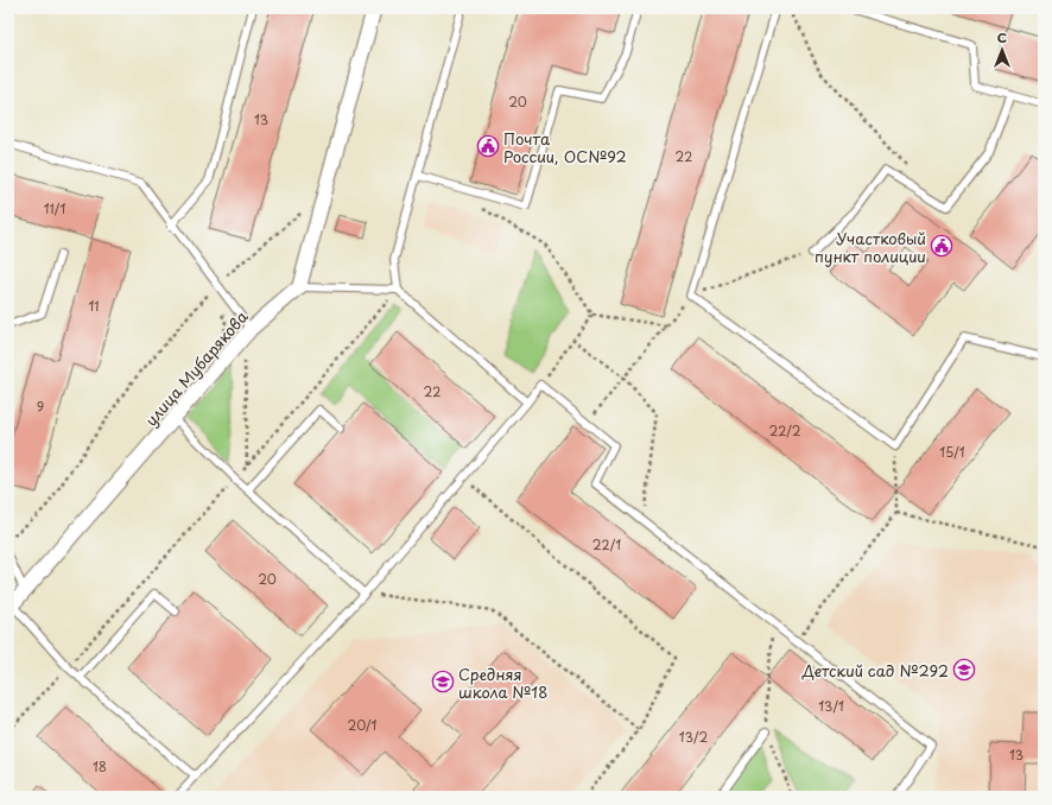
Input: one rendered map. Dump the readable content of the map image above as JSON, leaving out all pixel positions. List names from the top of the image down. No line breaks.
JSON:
{"streets":{"street":["улица Мубарякова"]},"places":{"public building":["Почта России, ОС№92","Участковый пункт полиции"],"school or university":["Детский сад №292","Средняя школа №18"]},"house_numbers":["20","13","22","11/1","11","22","9","22/2","15/1","22/1","20","13/1","20/1","13/2","13","18"],"north":"top"}
